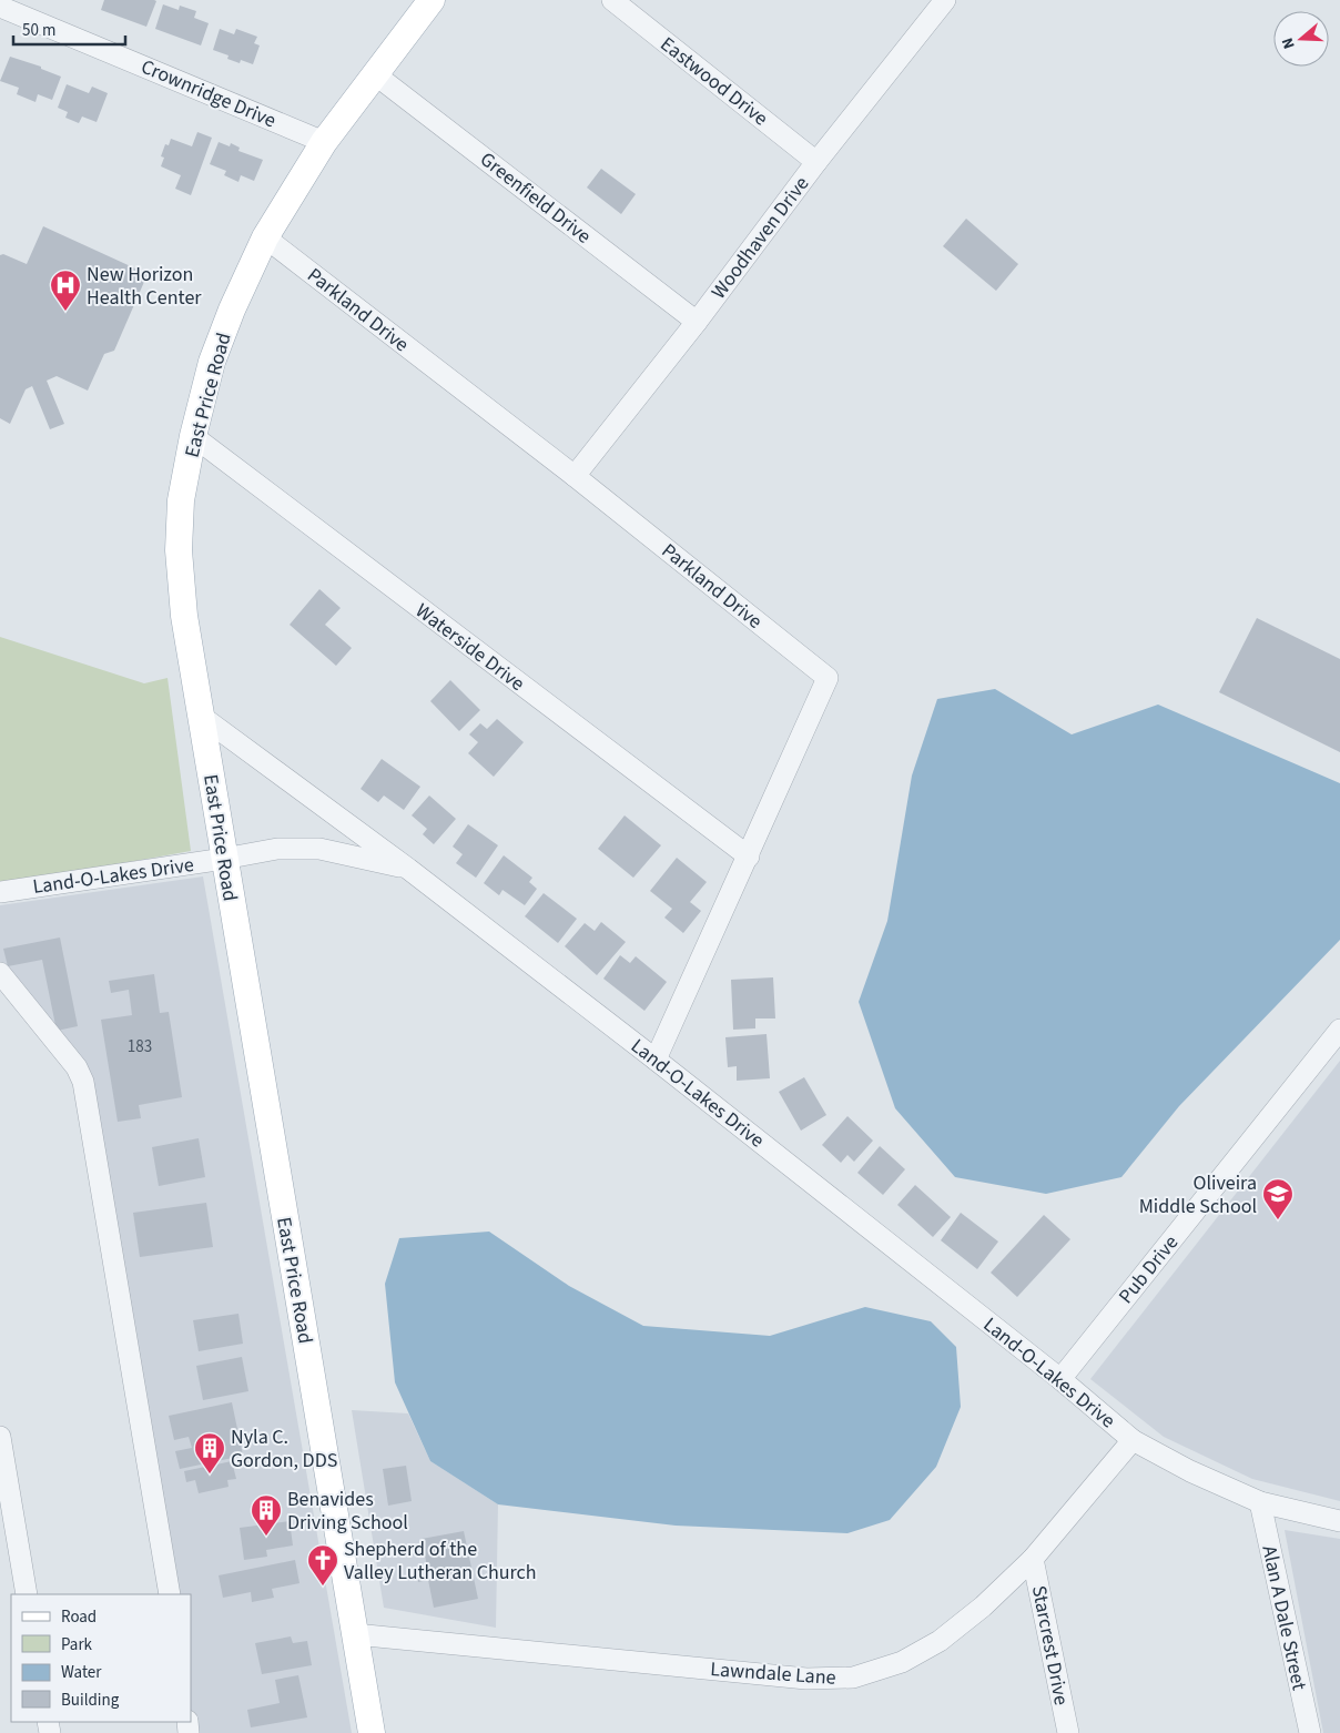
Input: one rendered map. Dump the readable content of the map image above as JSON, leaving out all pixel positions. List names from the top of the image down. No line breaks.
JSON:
{"streets":{"main road":["East Price Road"],"street":["Eastwood Drive","Crownridge Drive","Greenfield Drive","Woodhaven Drive","Parkland Drive","Waterside Drive","Land-O-Lakes Drive","Pub Drive","Alan A Dale Street","Starcrest Drive","Lawndale Lane"]},"crossings":[["Eastwood Drive","Woodhaven Drive"],["Crownridge Drive","East Price Road"],["Greenfield Drive","Woodhaven Drive"],["Greenfield Drive","East Price Road"],["Woodhaven Drive","Parkland Drive"],["Parkland Drive","East Price Road"],["Parkland Drive","Waterside Drive"],["Parkland Drive","Land-O-Lakes Drive"],["East Price Road","Waterside Drive"],["East Price Road","Land-O-Lakes Drive"],["East Price Road","Lawndale Lane"],["Land-O-Lakes Drive","Pub Drive"],["Land-O-Lakes Drive","Alan A Dale Street"],["Land-O-Lakes Drive","Lawndale Lane"],["Starcrest Drive","Lawndale Lane"]],"places":{"hospital":["New Horizon Health Center"],"school or university":["Oliveira Middle School"],"building":["Nyla C. Gordon, DDS","Benavides Driving School"],"church":["Shepherd of the Valley Lutheran Church"]},"house_numbers":["183"],"legend":["Road","Park","Water","Building"],"scale_bar":"50 m","north":"left"}
